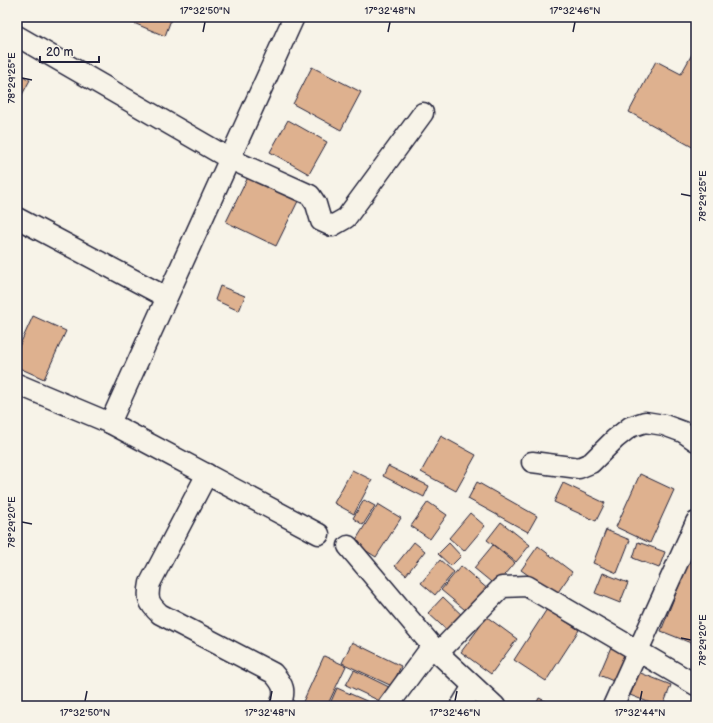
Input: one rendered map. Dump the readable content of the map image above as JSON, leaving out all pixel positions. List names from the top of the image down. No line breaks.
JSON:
{"scale_bar":"20 m","coordinates":["17°32'50\"N","17°32'48\"N","17°32'46\"N","78°29'25\"E","78°29'20\"E","17°32'44\"N"]}
